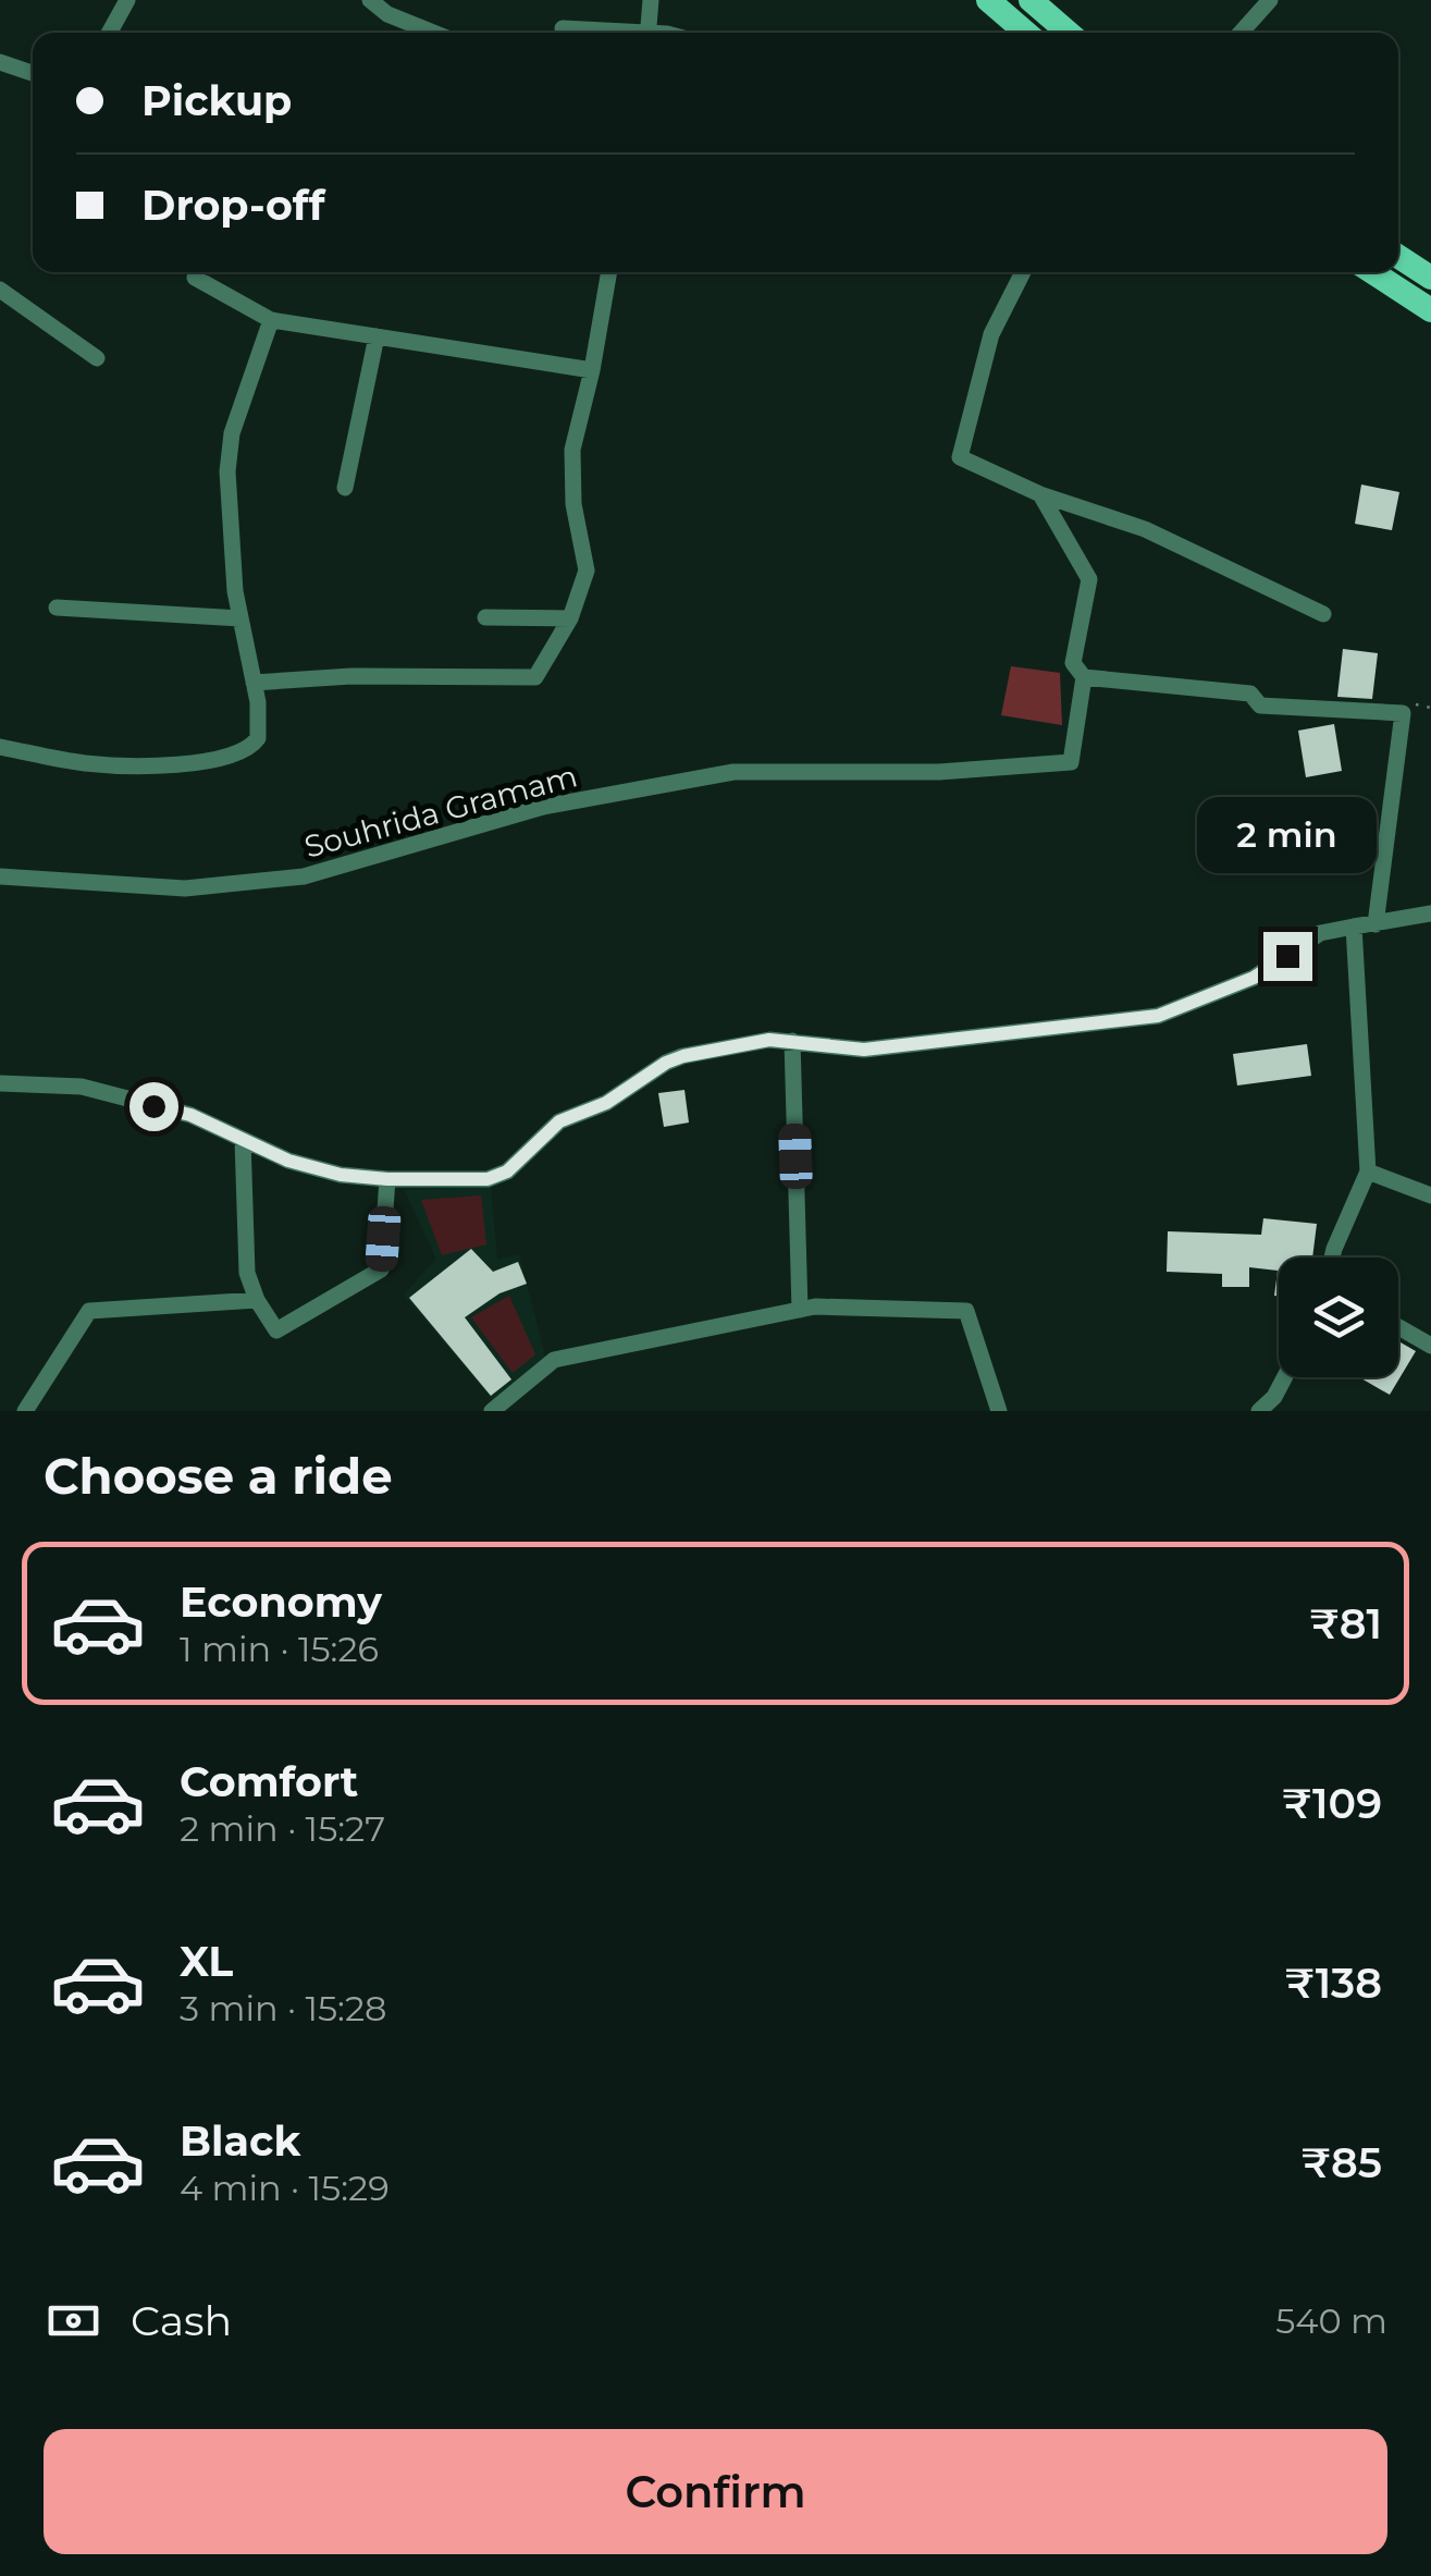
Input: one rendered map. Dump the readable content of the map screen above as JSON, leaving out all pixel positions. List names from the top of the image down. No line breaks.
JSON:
{"streets":{"street":["Souhrida Gramam"]},"page":{"banner":["Pickup","Drop-off"],"bubble":"2 min","heading":"Choose a ride","list":[{"name":"Economy","note":"1 min · 15:26","value":"₹81"},{"name":"Comfort","note":"2 min · 15:27","value":"₹109"},{"name":"XL","note":"3 min · 15:28","value":"₹138"},{"name":"Black","note":"4 min · 15:29","value":"₹85"}],"pay":["Cash","540 m"],"buttons":"Confirm"}}
